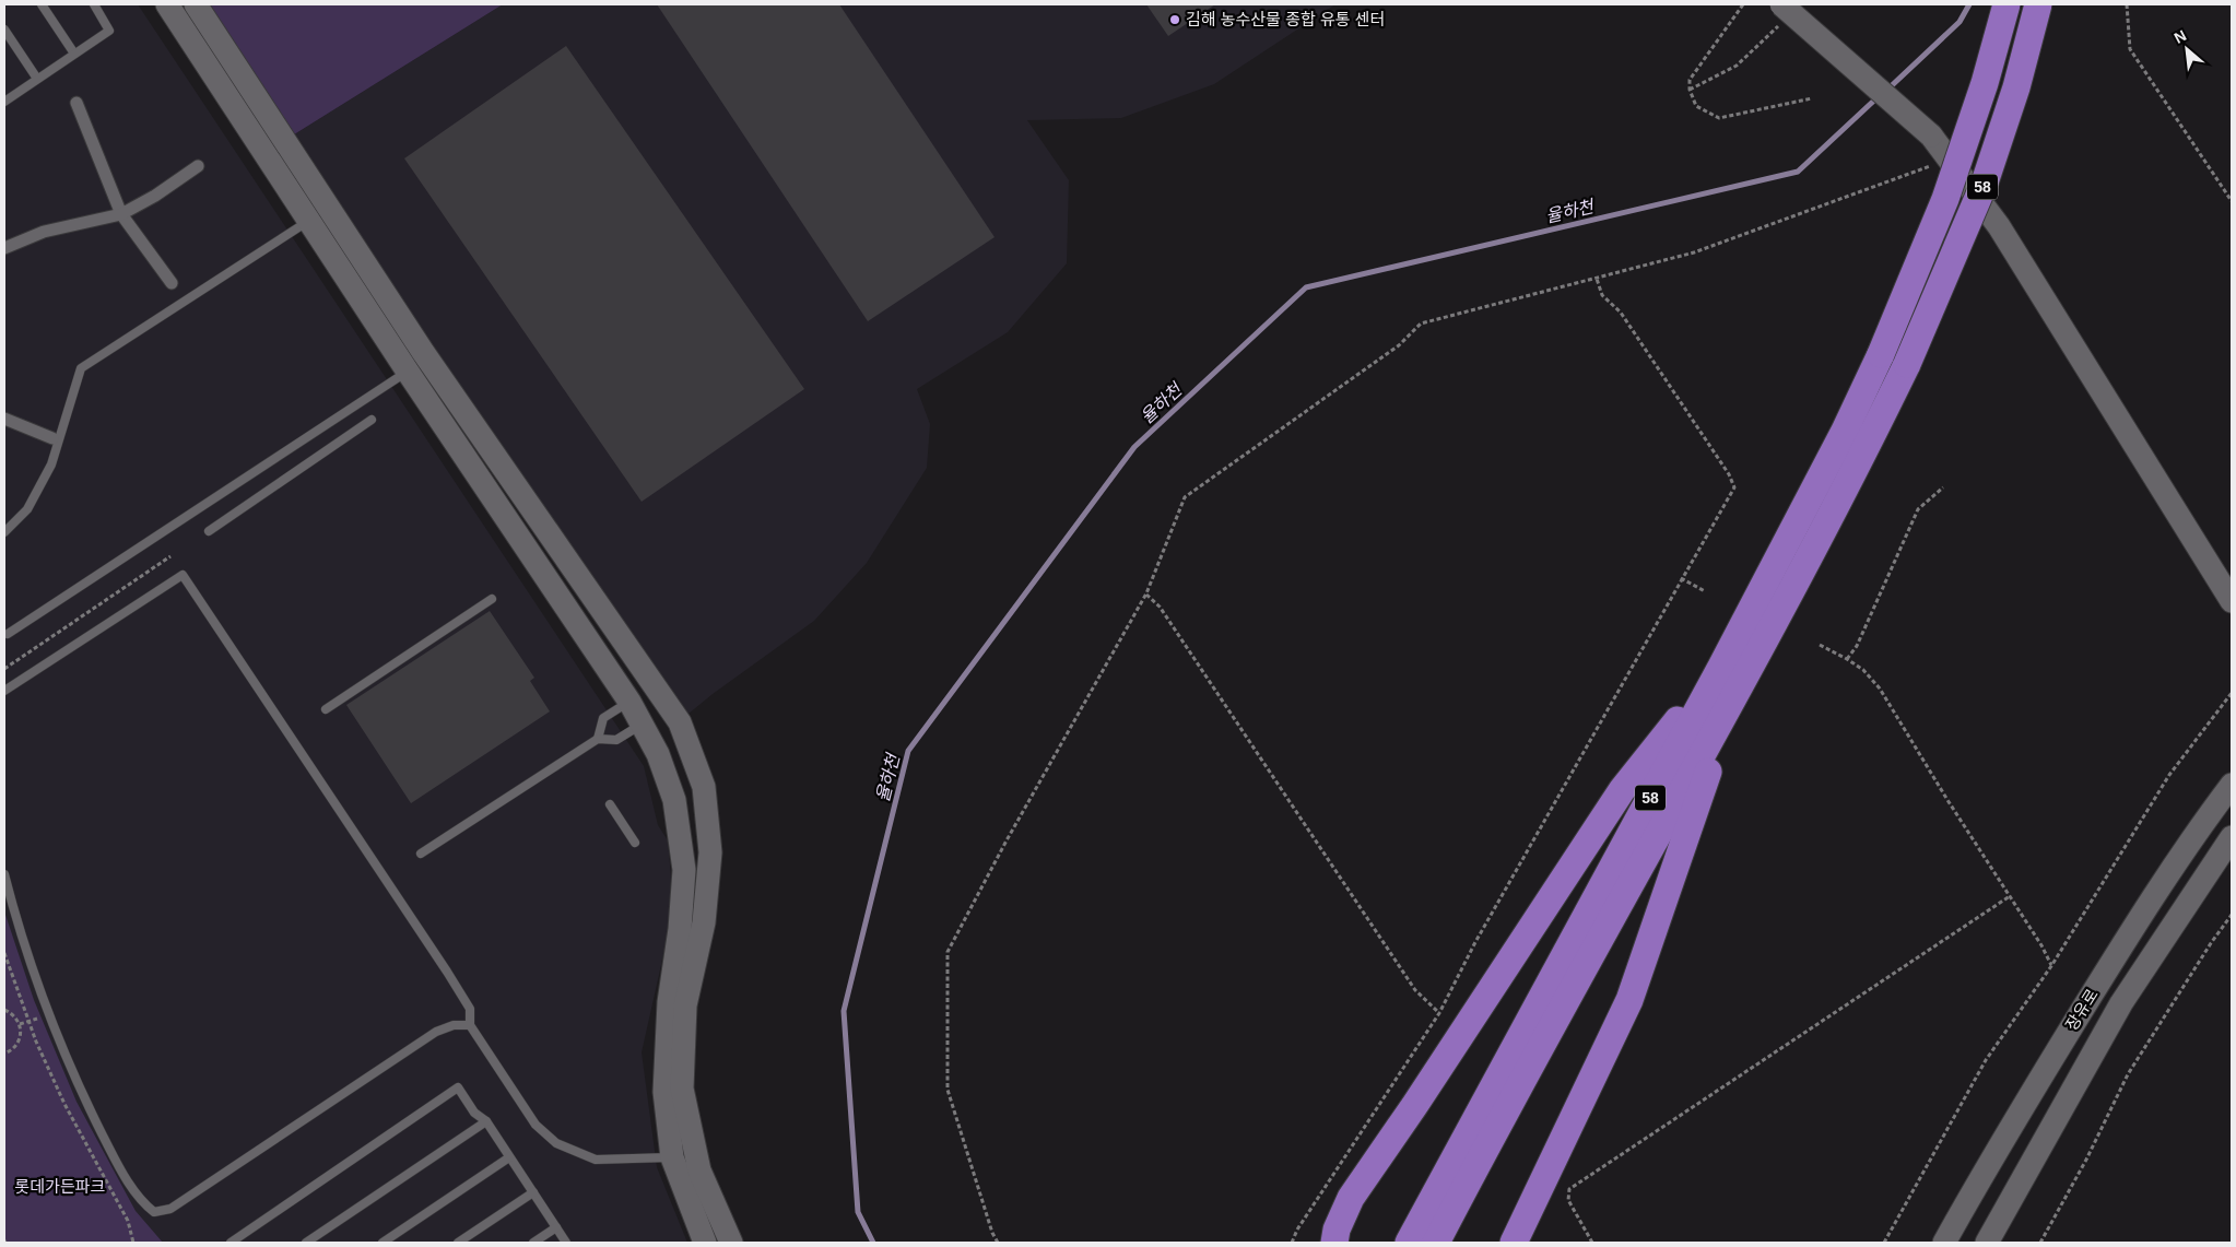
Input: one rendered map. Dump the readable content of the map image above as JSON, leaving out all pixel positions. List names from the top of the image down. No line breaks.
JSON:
{"streets":{"highway":["58"],"main road":["장유로"]},"water":["율하천"],"parks":["롯데가든파크"],"places":["김해 농수산물 종합 유통 센터"],"north":"top left"}
